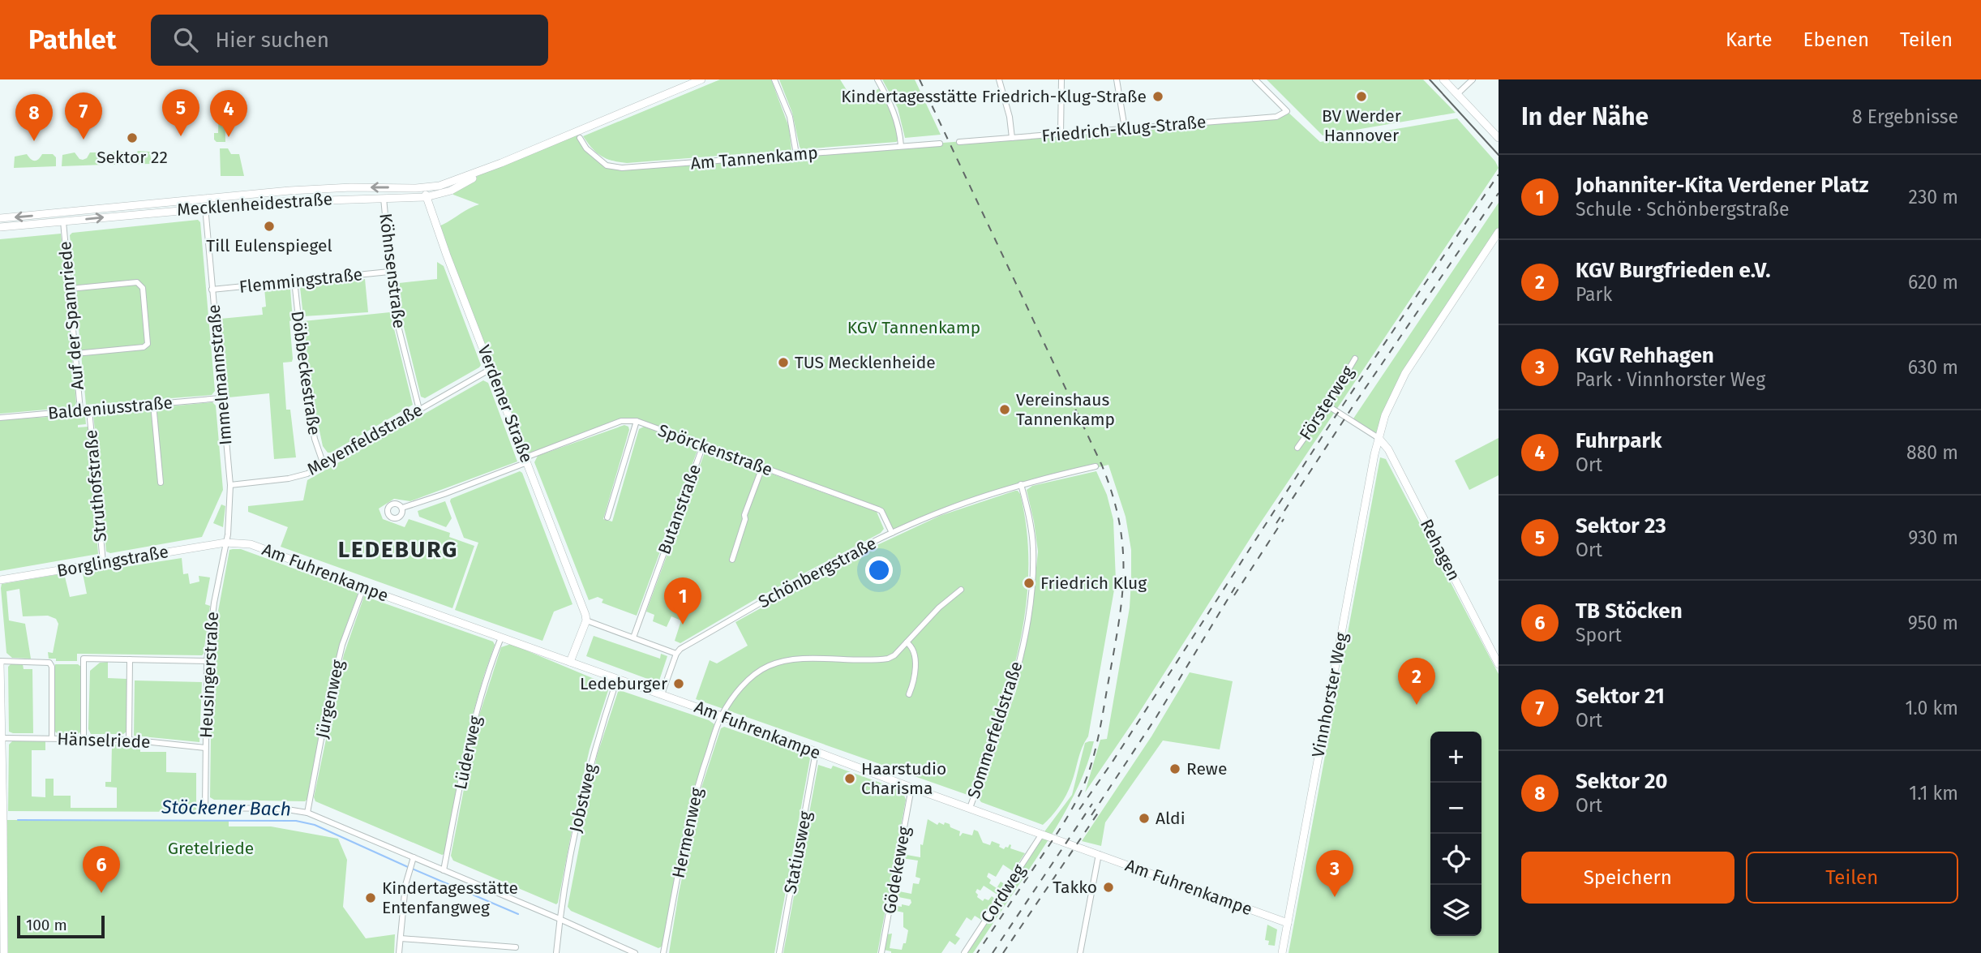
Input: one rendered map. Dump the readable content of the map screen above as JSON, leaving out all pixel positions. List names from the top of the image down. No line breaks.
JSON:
{"streets":{"street":["Friedrich-Klug-Straße","Am Tannenkamp","Mecklenheidestraße","Köhnsenstraße","Flemmingstraße","Auf der Spannriede","Döbbeckestraße","Immelmannstraße","Försterweg","Verdener Straße","Baldeniusstraße","Meyenfeldstraße","Spörckenstraße","Struthofstraße","Butanstraße","Rehagen","Borglingstraße","Am Fuhrenkampe","Schönbergstraße","Heusingerstraße","Vinnhorster Weg","Jürgenweg","Sommerfeldstraße","Hänselriede","Lüderweg","Jobstweg","Hermenweg","Statiusweg","Gödekeweg","Cordweg"]},"crossings":[["Mecklenheidestraße","Köhnsenstraße"],["Mecklenheidestraße","Auf der Spannriede"],["Mecklenheidestraße","Immelmannstraße"],["Mecklenheidestraße","Verdener Straße"],["Köhnsenstraße","Flemmingstraße"],["Köhnsenstraße","Meyenfeldstraße"],["Flemmingstraße","Döbbeckestraße"],["Flemmingstraße","Immelmannstraße"],["Auf der Spannriede","Baldeniusstraße"],["Döbbeckestraße","Meyenfeldstraße"],["Immelmannstraße","Baldeniusstraße"],["Immelmannstraße","Meyenfeldstraße"],["Immelmannstraße","Borglingstraße"],["Immelmannstraße","Am Fuhrenkampe"],["Immelmannstraße","Heusingerstraße"],["Verdener Straße","Meyenfeldstraße"],["Verdener Straße","Spörckenstraße"],["Baldeniusstraße","Struthofstraße"],["Spörckenstraße","Butanstraße"],["Spörckenstraße","Schönbergstraße"],["Struthofstraße","Borglingstraße"],["Rehagen","Vinnhorster Weg"],["Borglingstraße","Am Fuhrenkampe"],["Borglingstraße","Heusingerstraße"],["Am Fuhrenkampe","Heusingerstraße"],["Am Fuhrenkampe","Vinnhorster Weg"],["Am Fuhrenkampe","Jürgenweg"],["Am Fuhrenkampe","Sommerfeldstraße"],["Am Fuhrenkampe","Lüderweg"],["Am Fuhrenkampe","Jobstweg"],["Am Fuhrenkampe","Hermenweg"],["Am Fuhrenkampe","Statiusweg"],["Am Fuhrenkampe","Gödekeweg"],["Am Fuhrenkampe","Cordweg"],["Schönbergstraße","Sommerfeldstraße"],["Heusingerstraße","Jürgenweg"],["Heusingerstraße","Hänselriede"]],"districts":["LEDEBURG"],"water":["Stöckener Bach"],"parks":["KGV Tannenkamp","Gretelriede"],"places":["Kindertagesstätte Friedrich-Klug-Straße","BV Werder Hannover","Sektor 22","Till Eulenspiegel","TUS Mecklenheide","Vereinshaus Tannenkamp","Friedrich Klug","Ledeburger","Rewe","Haarstudio Charisma","Aldi","Takko","Kindertagesstätte Entenfangweg"],"scale_bar":"100 m","page":{"header":"Pathlet","search":"Hier suchen","nav":["Karte","Ebenen","Teilen"],"heading":["In der Nähe","8 Ergebnisse"],"pins":["5","4","7","8","1","2","6","3"],"list":[{"mark":"1","name":"Johanniter-Kita Verdener Platz","note":"Schule · Schönbergstraße","value":"230 m"},{"mark":"2","name":"KGV Burgfrieden e.V.","note":"Park","value":"620 m"},{"mark":"3","name":"KGV Rehhagen","note":"Park · Vinnhorster Weg","value":"630 m"},{"mark":"4","name":"Fuhrpark","note":"Ort","value":"880 m"},{"mark":"5","name":"Sektor 23","note":"Ort","value":"930 m"},{"mark":"6","name":"TB Stöcken","note":"Sport","value":"950 m"},{"mark":"7","name":"Sektor 21","note":"Ort","value":"1.0 km"},{"mark":"8","name":"Sektor 20","note":"Ort","value":"1.1 km"}],"map_buttons":["+","−"],"buttons":["Speichern","Teilen"],"scale":"100 m"}}
